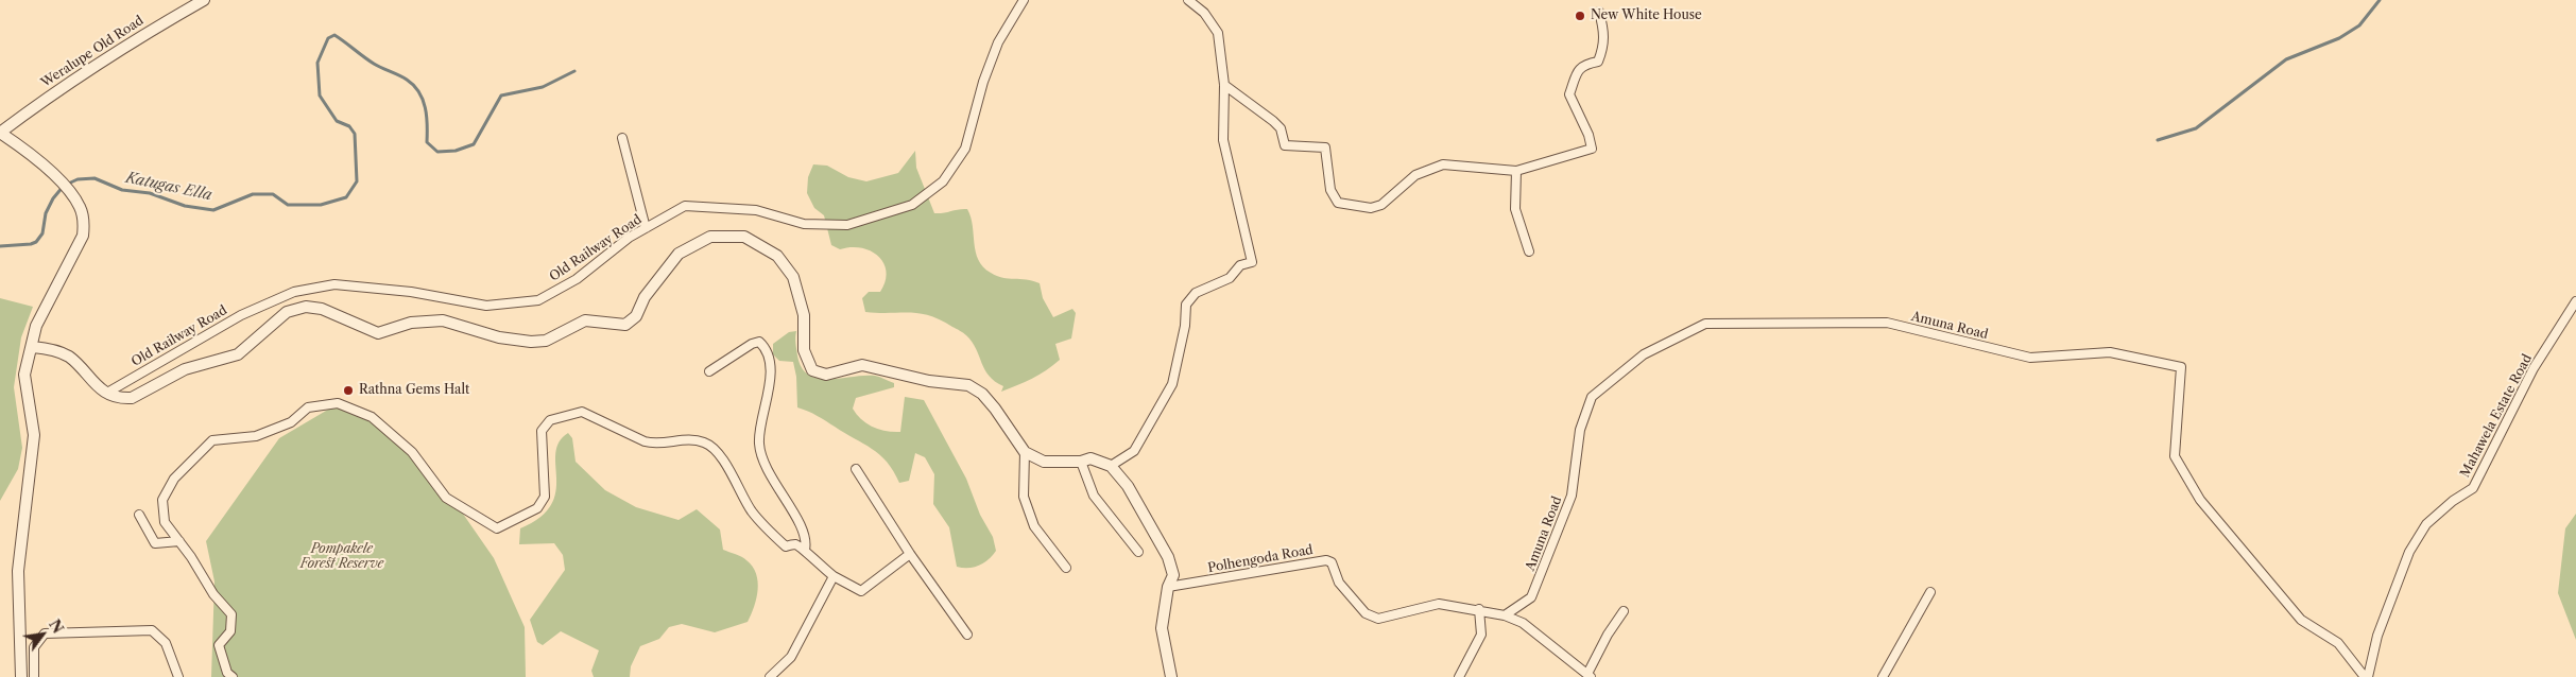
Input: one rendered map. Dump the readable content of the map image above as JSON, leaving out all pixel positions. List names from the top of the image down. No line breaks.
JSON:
{"streets":{"street":["Weralupe Old Road","Old Railway Road","Amuna Road","Mahawela Estate Road","Polhengoda Road"]},"crossings":[["Amuna Road","Polhengoda Road"]],"water":["Katugas Ella"],"parks":["Pompakele Forest Reserve"],"places":["New White House","Rathna Gems Halt"],"north":"top right"}
